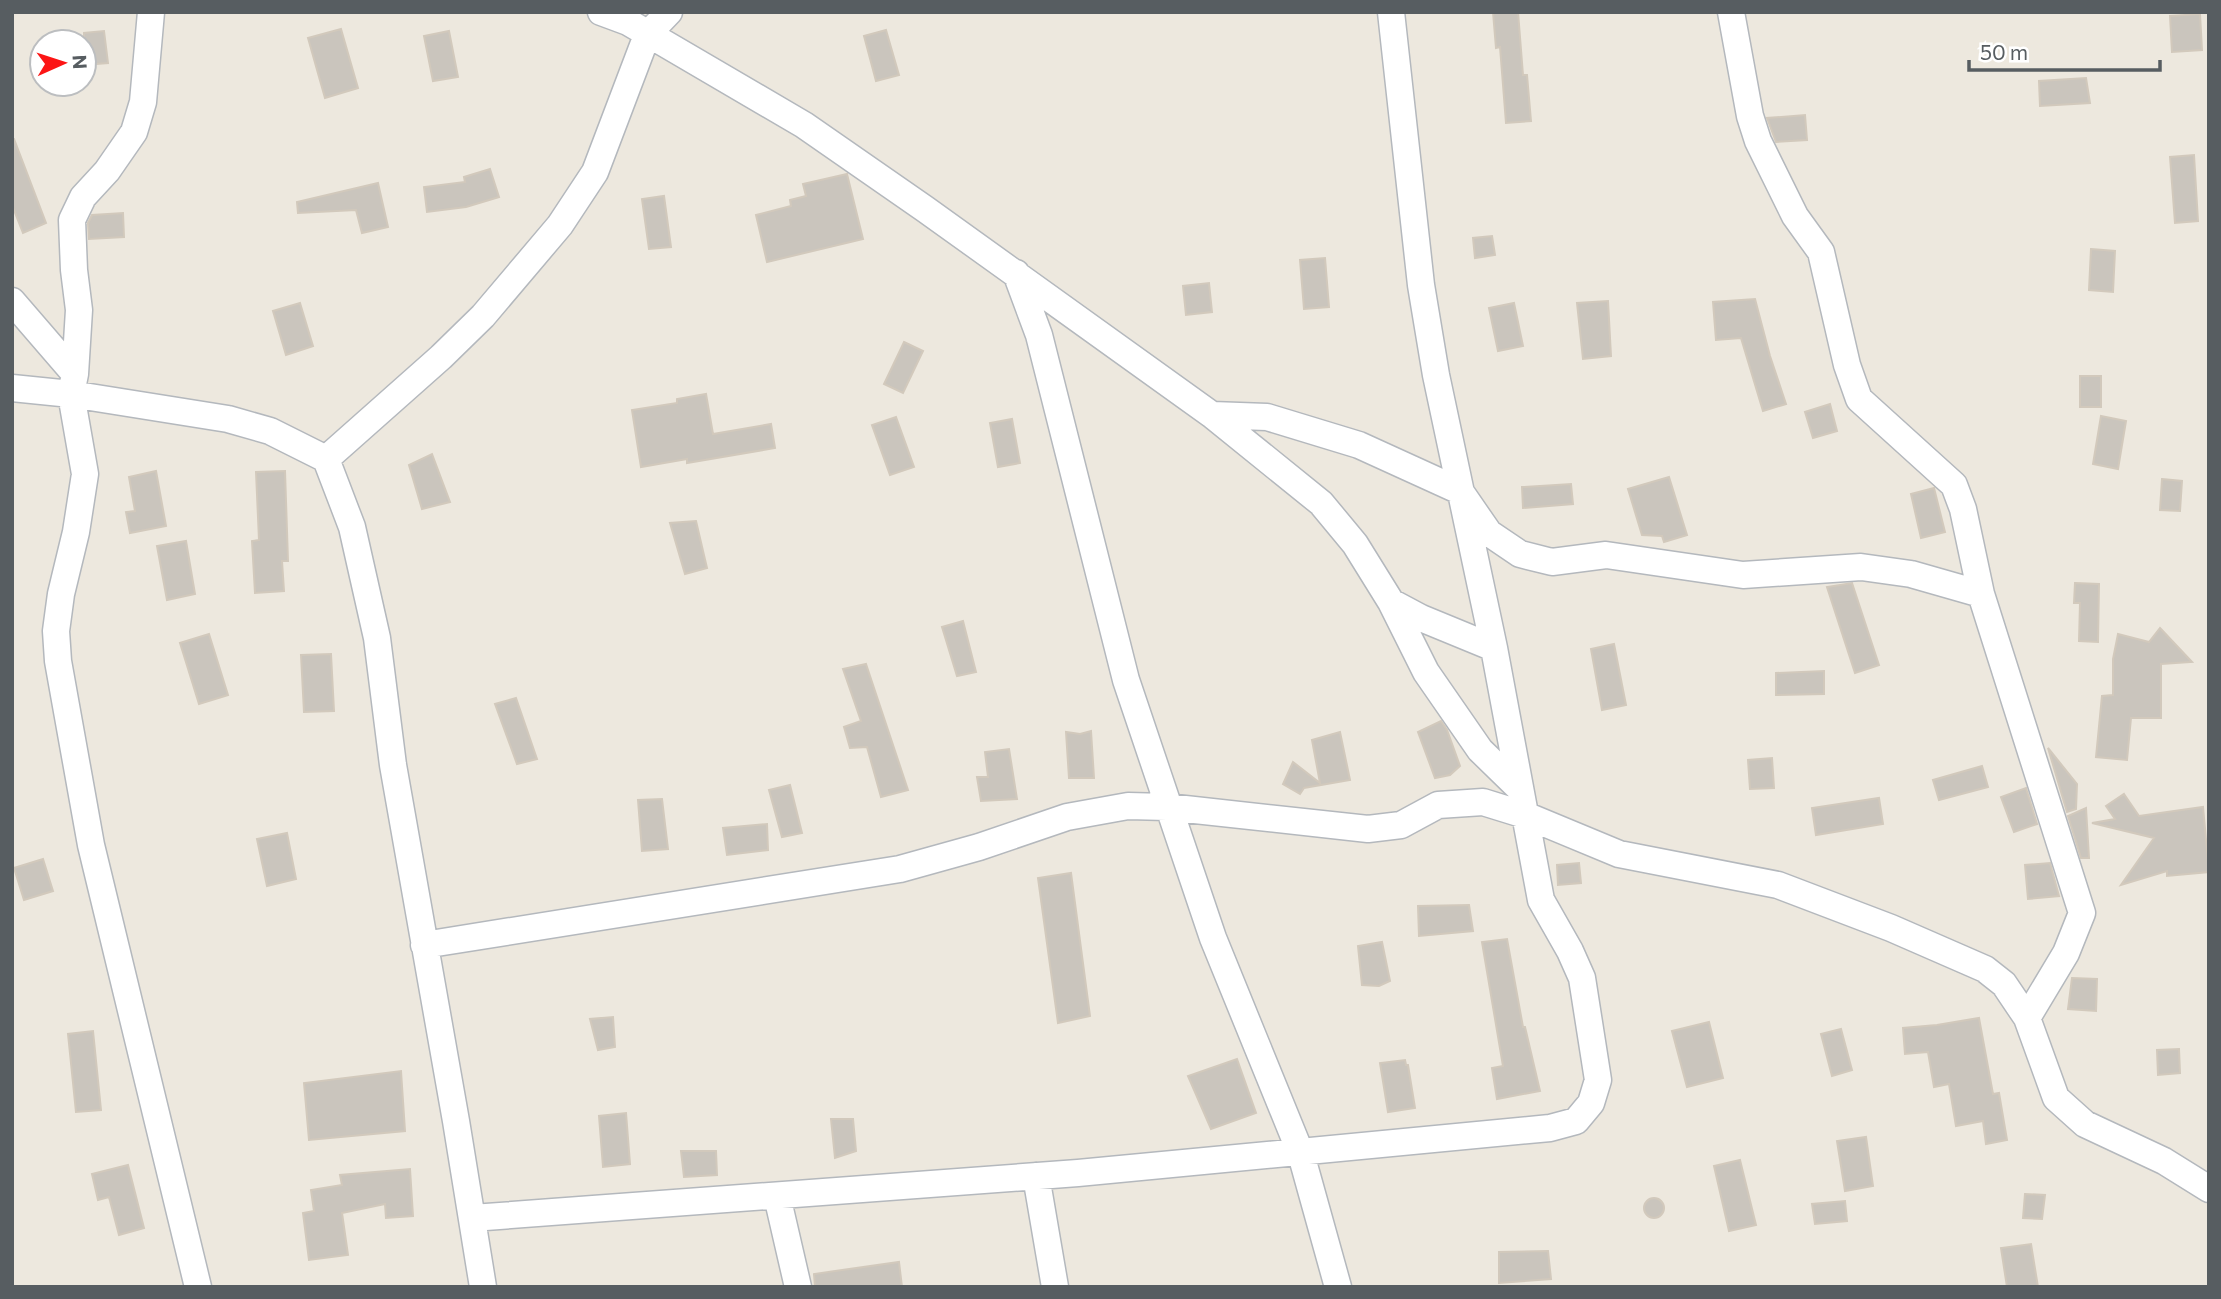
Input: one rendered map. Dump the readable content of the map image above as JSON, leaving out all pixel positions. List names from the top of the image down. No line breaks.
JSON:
{"scale_bar":"50 m","north":"right"}
